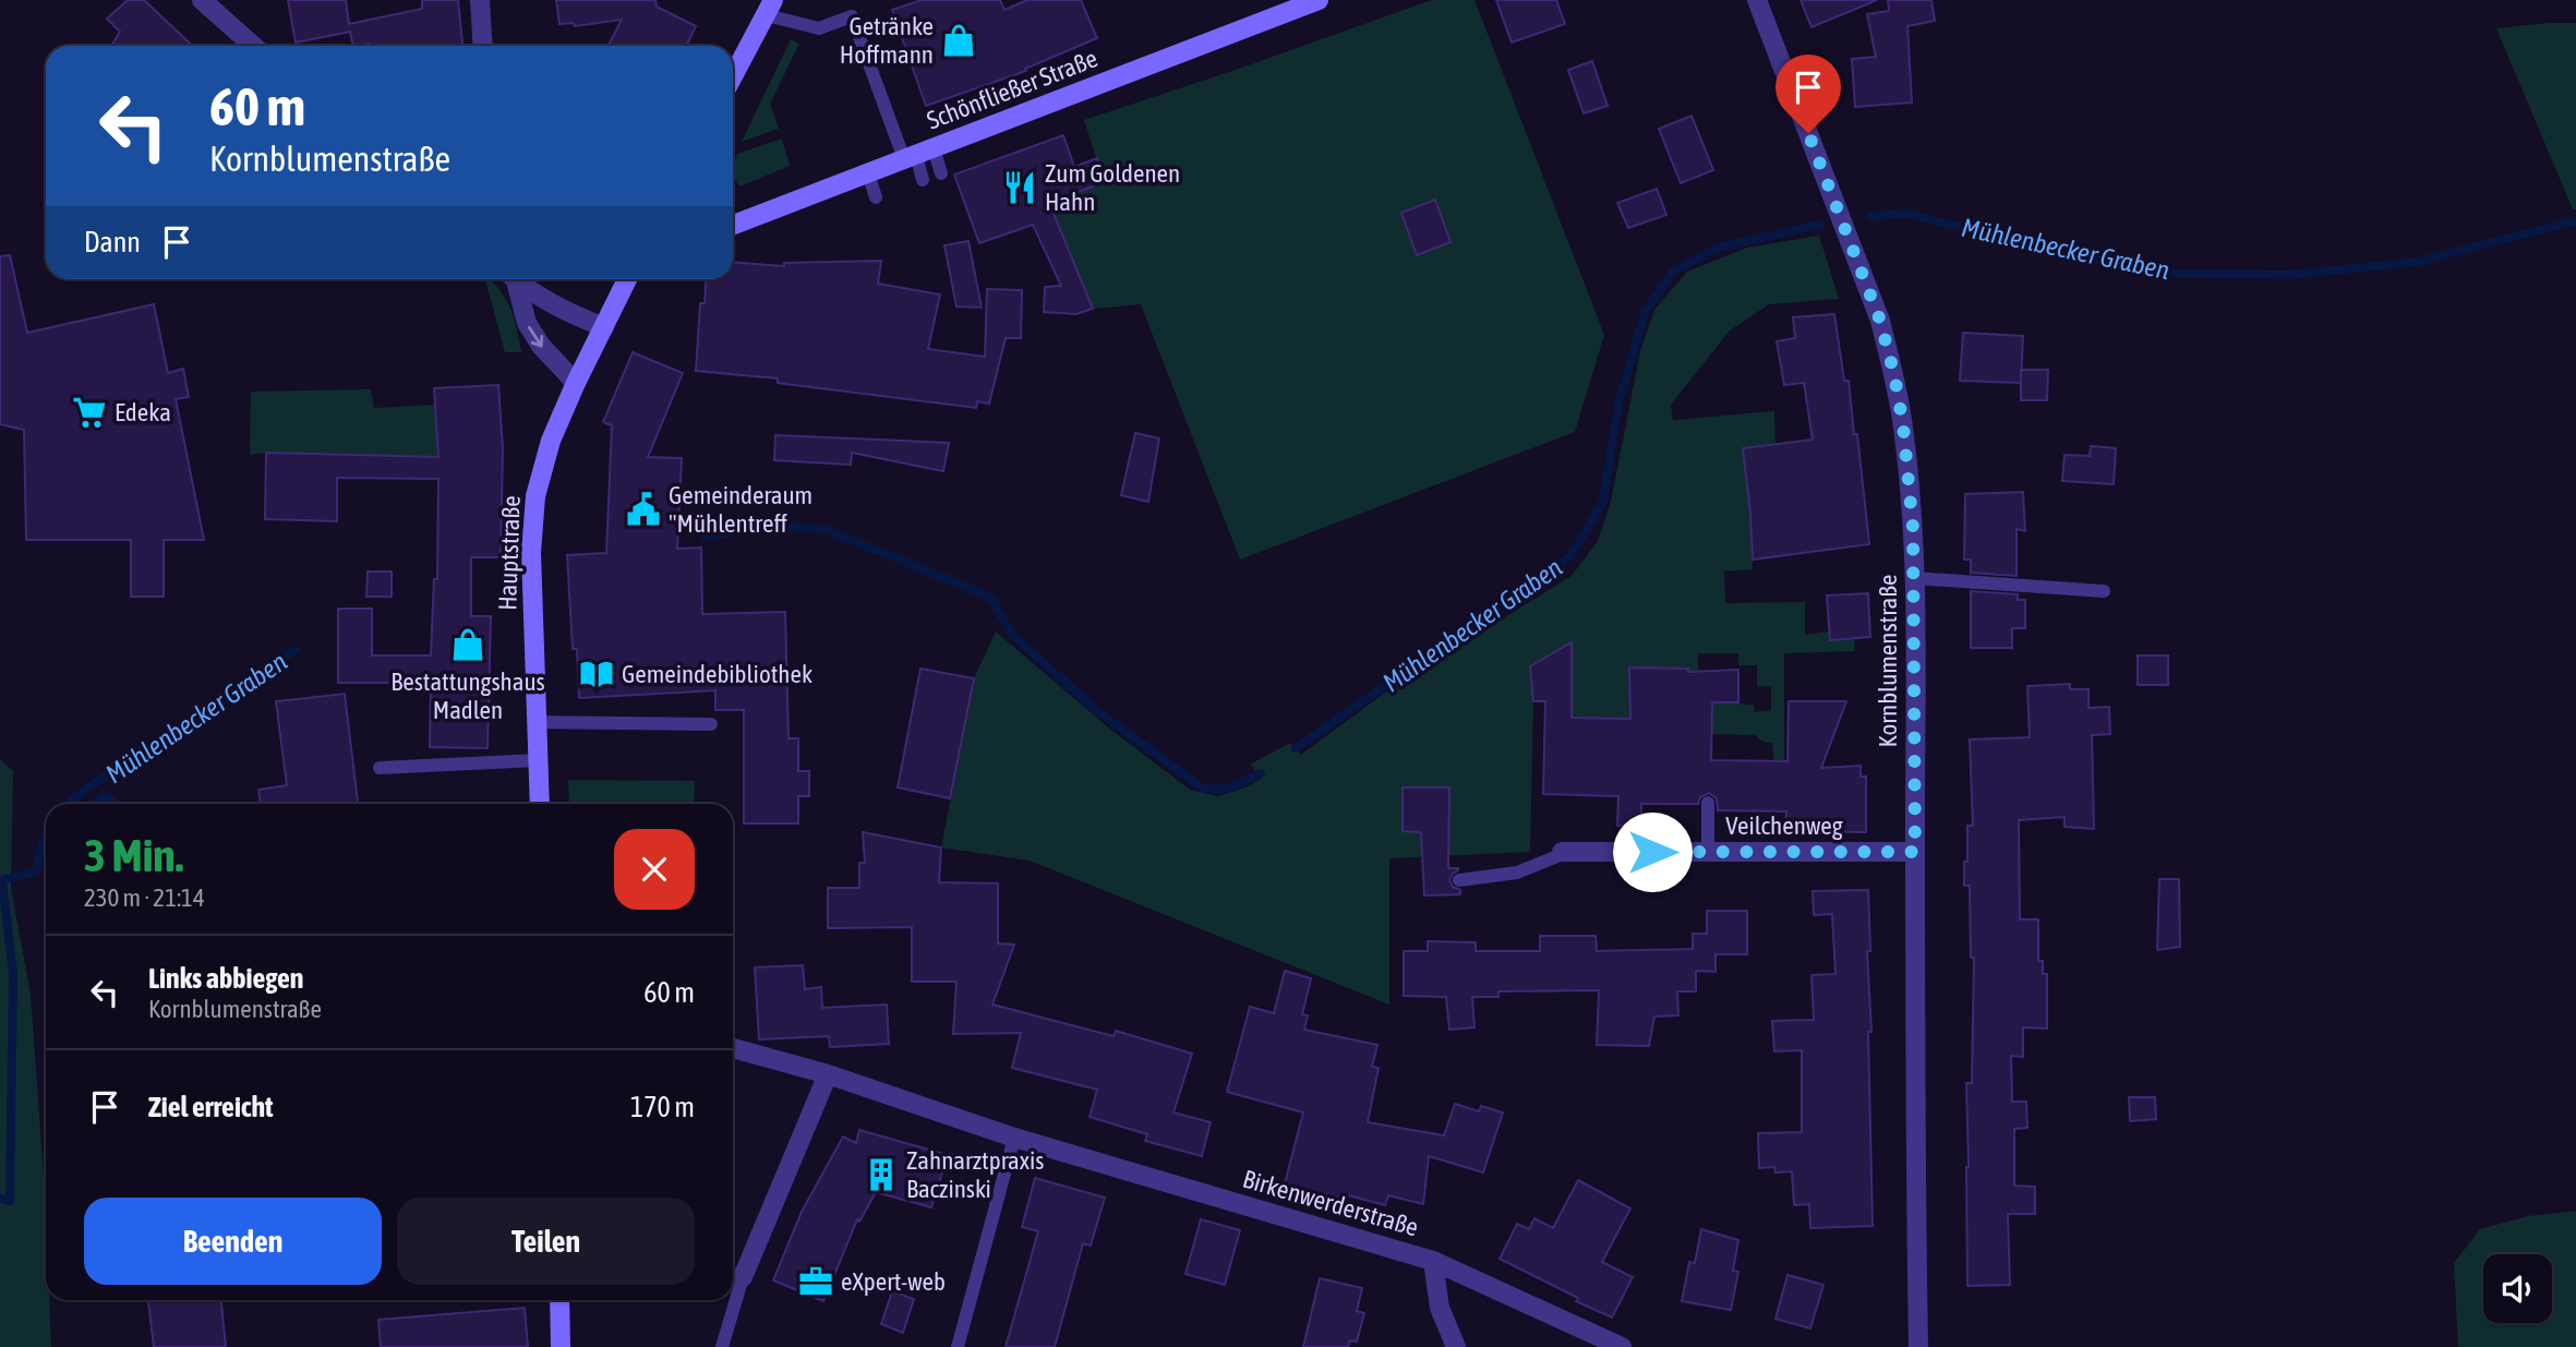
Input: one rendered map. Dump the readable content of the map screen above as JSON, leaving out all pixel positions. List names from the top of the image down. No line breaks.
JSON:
{"streets":{"main road":["Schönfließer Straße","Hauptstraße"],"street":["Kornblumenstraße","Veilchenweg","Birkenwerderstraße"]},"crossings":[["Kornblumenstraße","Veilchenweg"]],"water":["Mühlenbecker Graben"],"places":{"shop":["Getränke Hoffmann","Bestattungshaus Madlen"],"restaurant":["Zum Goldenen Hahn"],"supermarket":["Edeka"],"public building":["Gemeinderaum \"Mühlentreff"],"library":["Gemeindebibliothek"],"building":["Zahnarztpraxis Baczinski"],"office":["eXpert-web"]},"page":{"turn":["60 m","Kornblumenstraße"],"then":"Dann","heading":["3 Min.","230 m · 21:14"],"list":[{"name":"Links abbiegen","note":"Kornblumenstraße","value":"60 m"},{"name":"Ziel erreicht","value":"170 m"}],"buttons":["Beenden","Teilen"]}}
